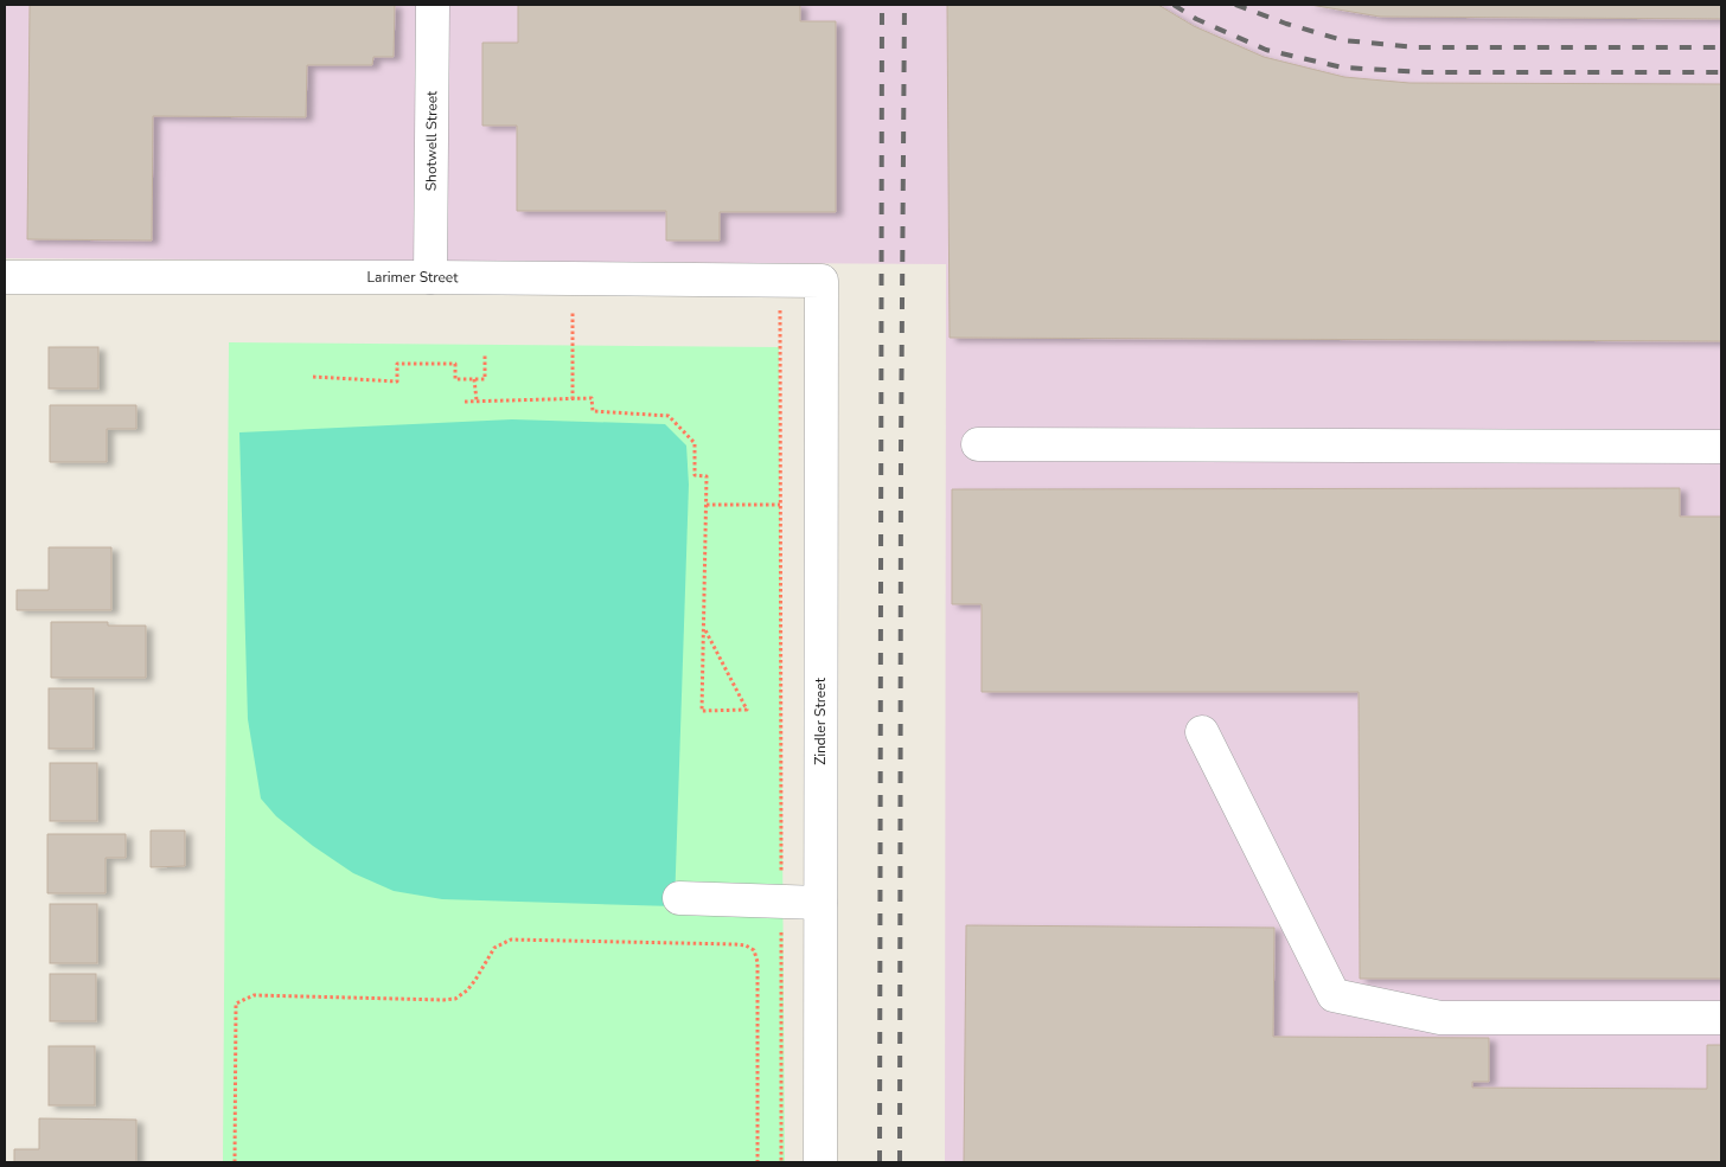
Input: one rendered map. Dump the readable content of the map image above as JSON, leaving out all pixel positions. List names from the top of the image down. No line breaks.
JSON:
{"streets":{"street":["Shotwell Street","Larimer Street","Zindler Street"]},"crossings":[["Shotwell Street","Larimer Street"],["Larimer Street","Zindler Street"]]}
